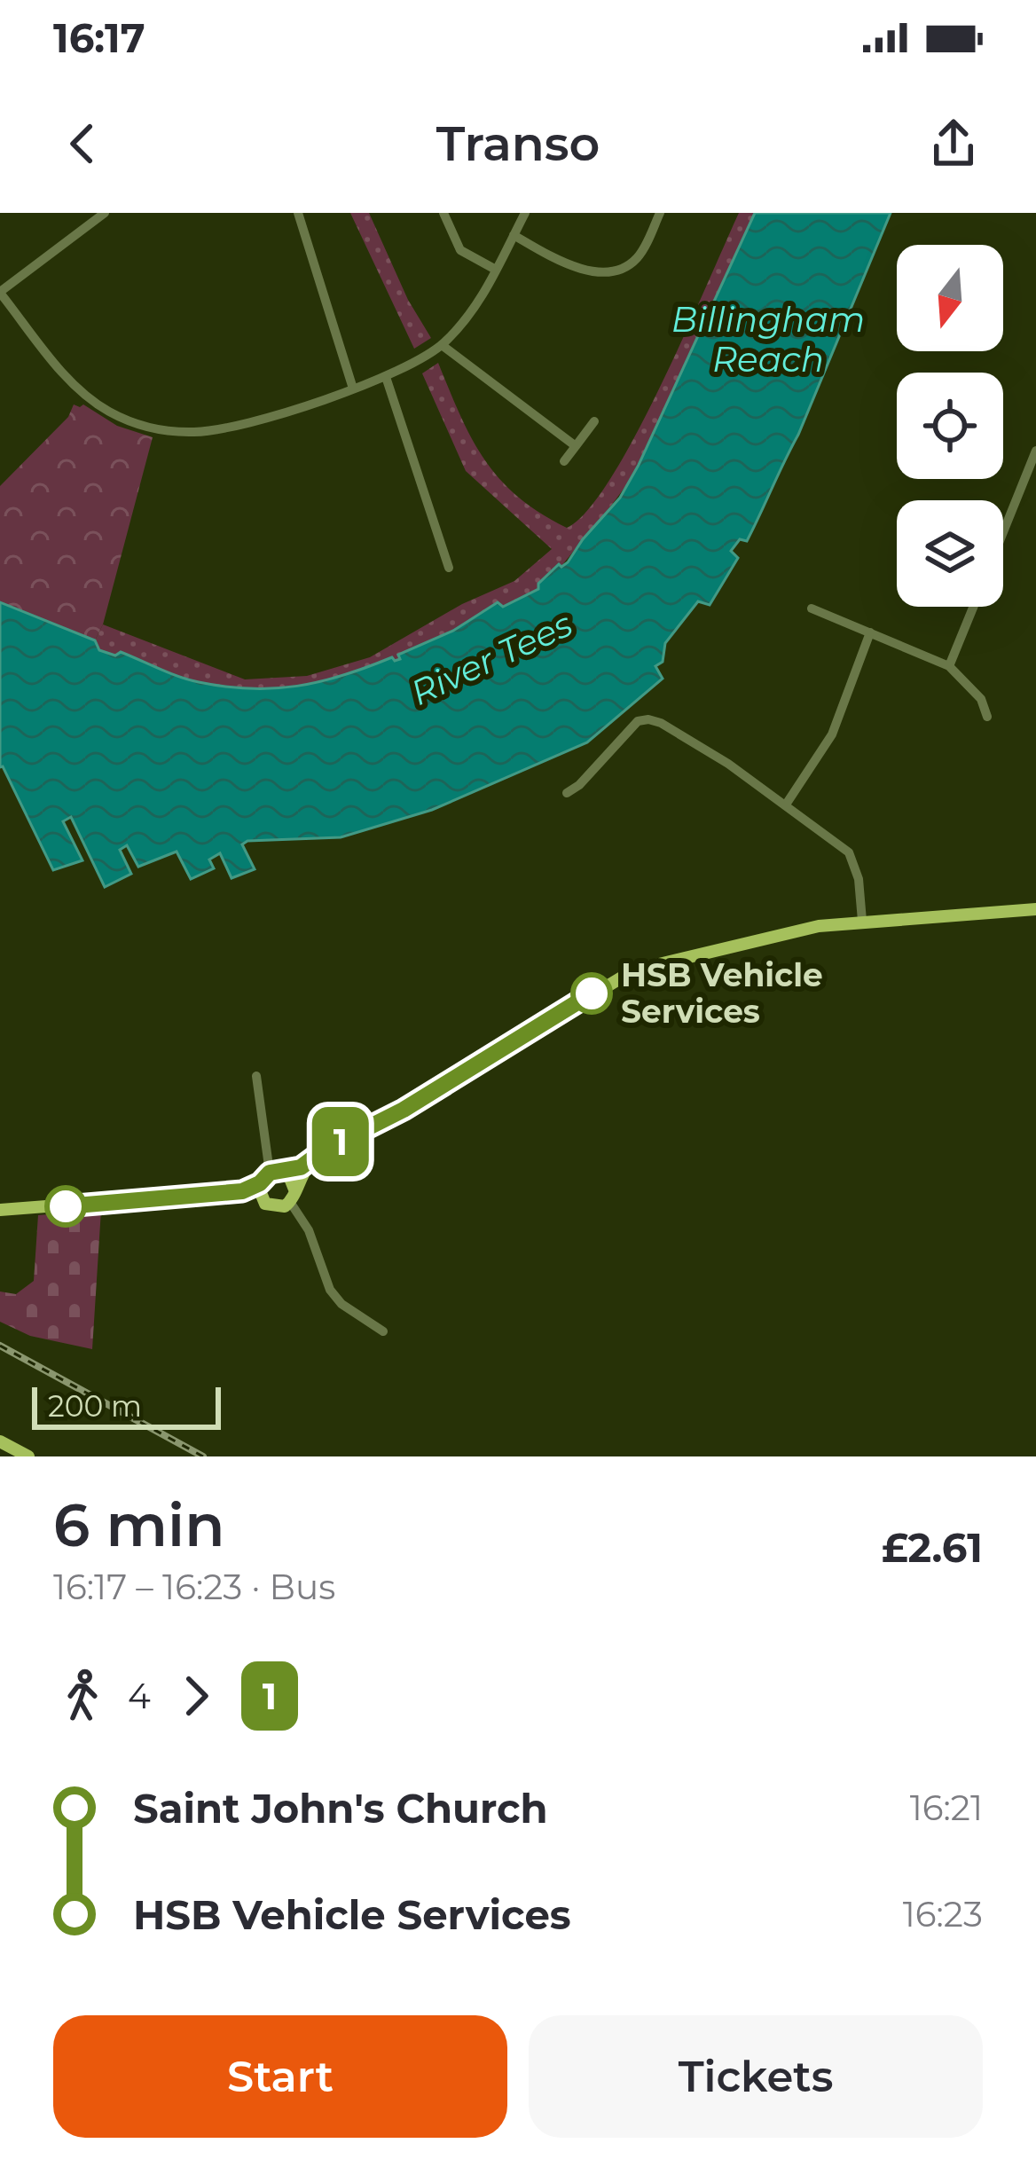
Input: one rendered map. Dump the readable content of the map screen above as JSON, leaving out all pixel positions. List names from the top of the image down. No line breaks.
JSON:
{"water":["Billingham Reach","River Tees"],"places":["HSB Vehicle Services"],"lines":["bus line 1"],"scale_bar":"200 m","north":"bottom","page":{"status":"16:17","header":"Transo","on_map":"1","scale":"200 m","heading":["6 min","16:17 – 16:23 · Bus","£2.61"],"legs":["4","1"],"list":[{"name":"Saint John's Church","value":"16:21"},{"name":"HSB Vehicle Services","value":"16:23"}],"buttons":["Start","Tickets"]}}
